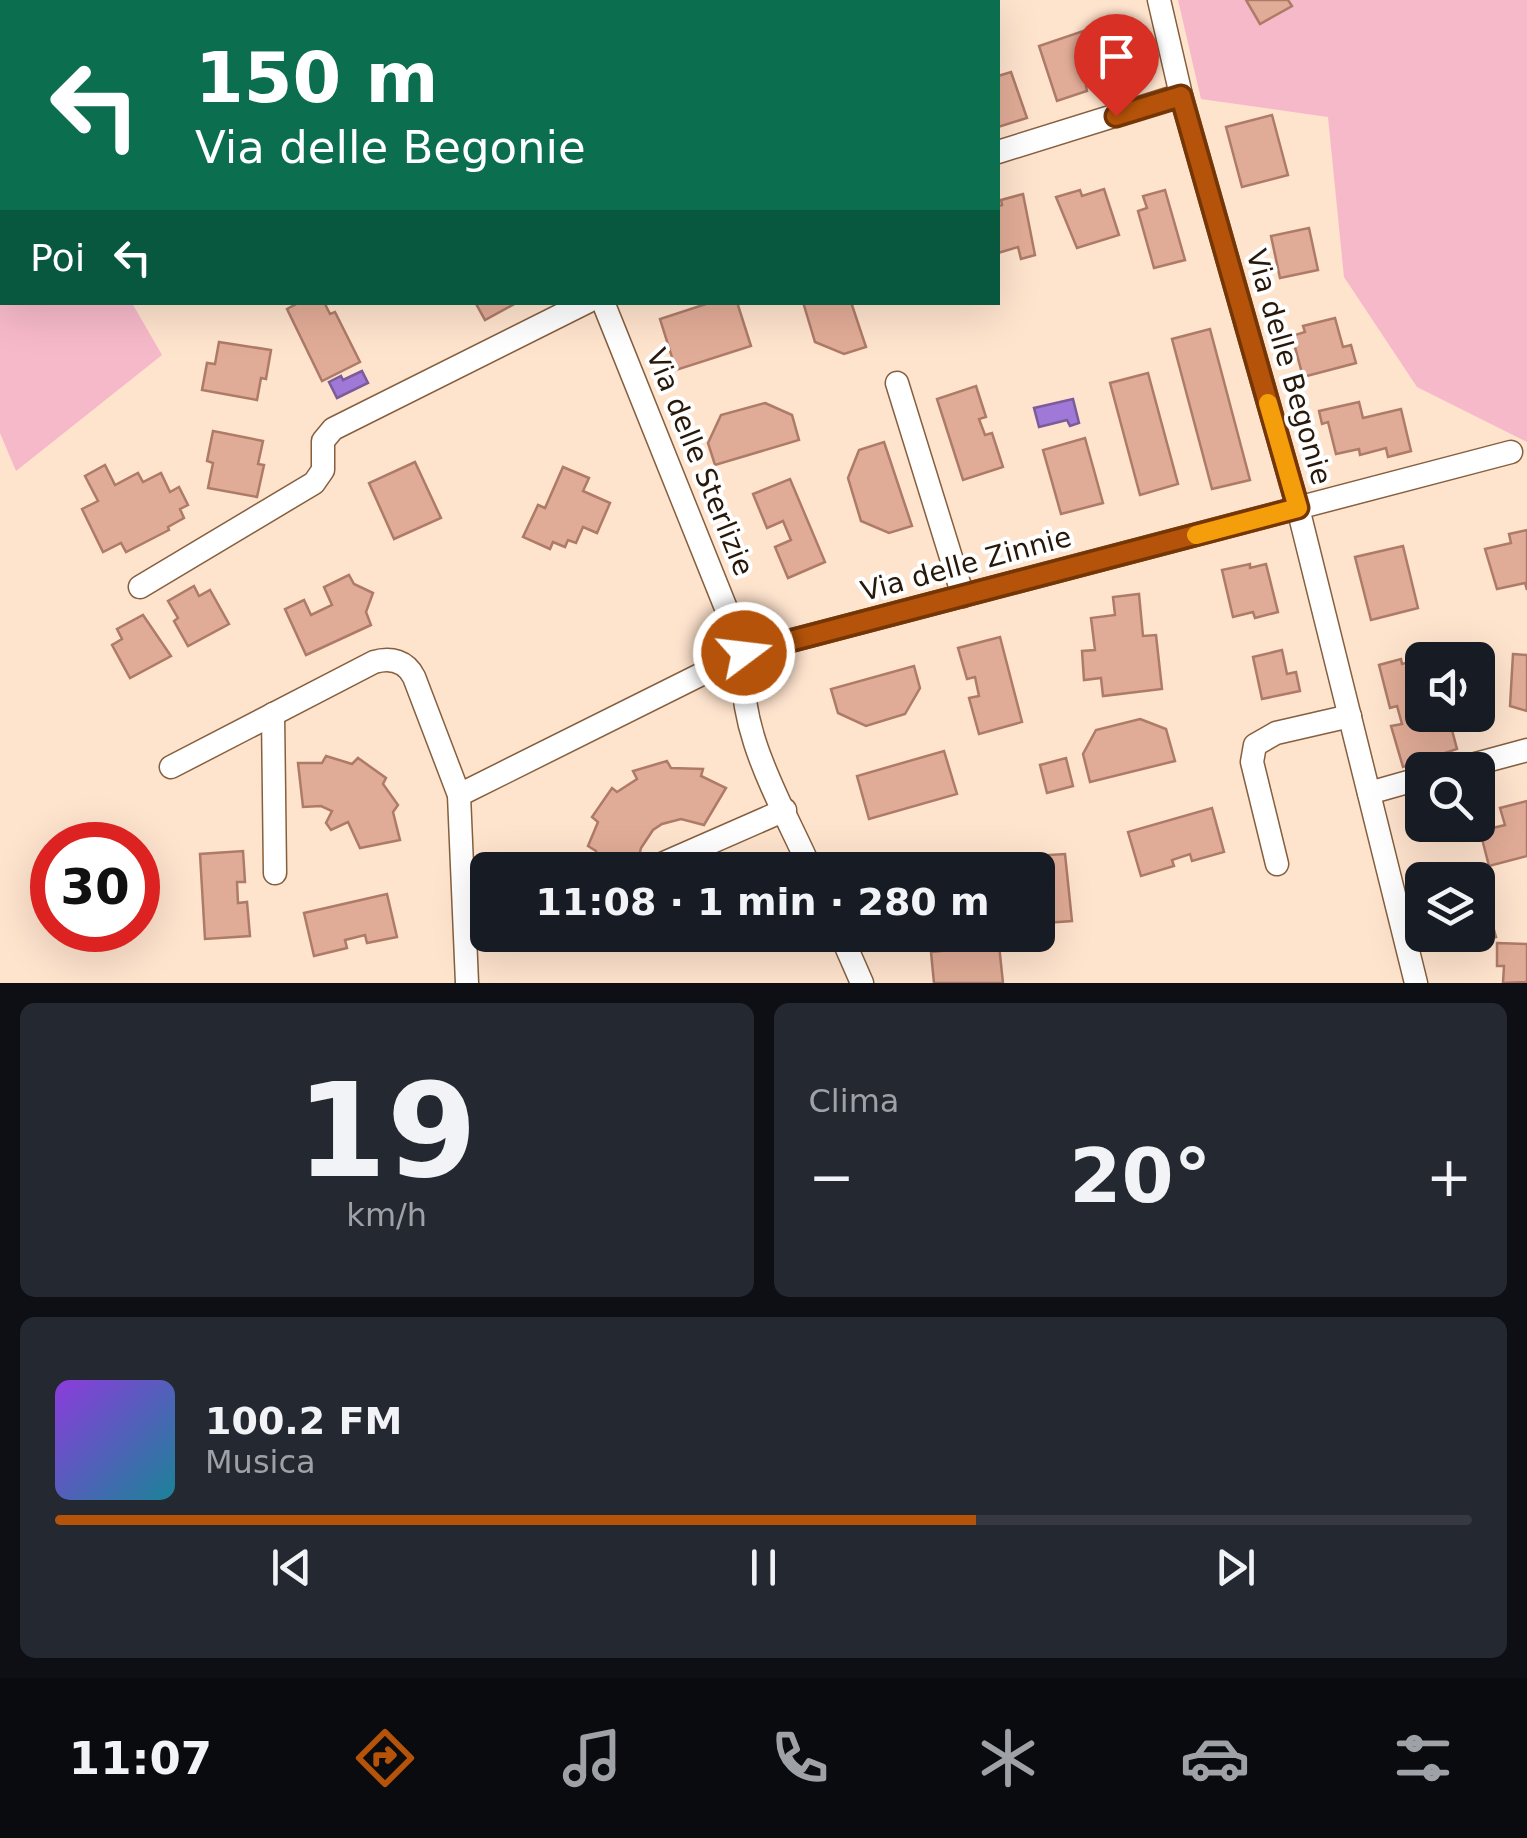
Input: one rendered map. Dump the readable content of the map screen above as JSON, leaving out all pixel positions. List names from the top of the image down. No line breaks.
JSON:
{"streets":{"street":["Via delle Begonie","Via delle Sterlizie","Via delle Zinnie"]},"crossings":[["Via delle Begonie","Via delle Zinnie"],["Via delle Sterlizie","Via delle Zinnie"]],"page":{"turn":["150 m","Via delle Begonie"],"then":"Poi","limit":"30","trip":"11:08 · 1 min · 280 m","tile":[["19","km/h"],"Clima"],"heat":["−","20°","+"],"song":["100.2 FM","Musica"],"tabs":"11:07"}}
